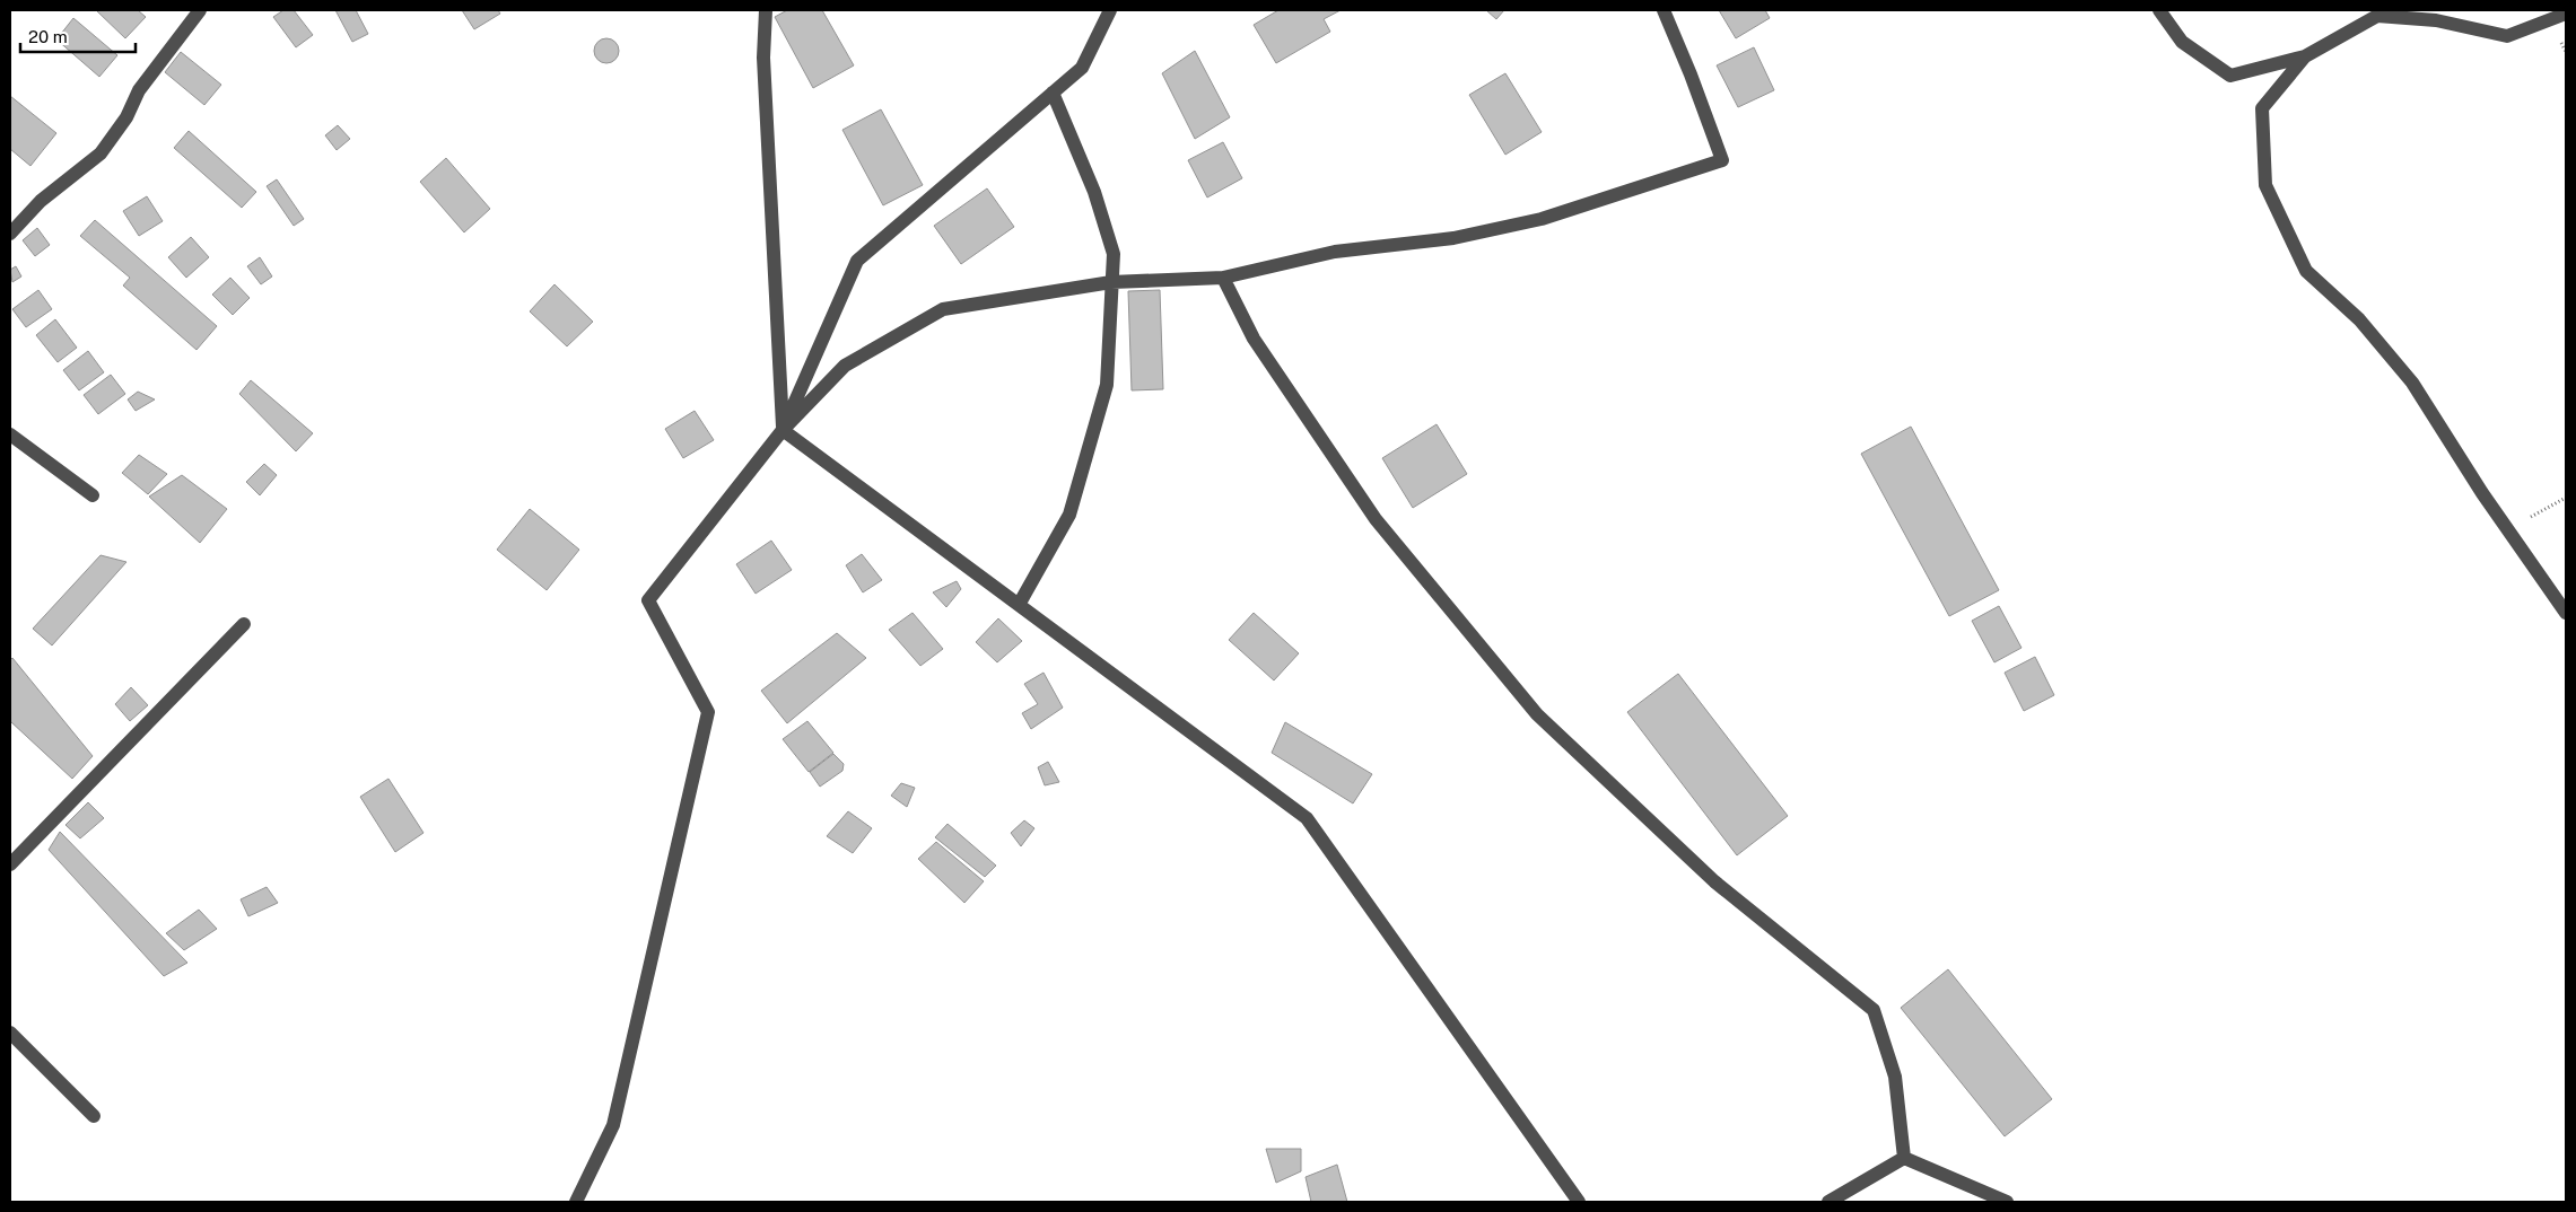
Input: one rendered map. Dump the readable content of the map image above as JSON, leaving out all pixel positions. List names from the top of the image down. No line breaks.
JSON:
{"scale_bar":"20 m"}
